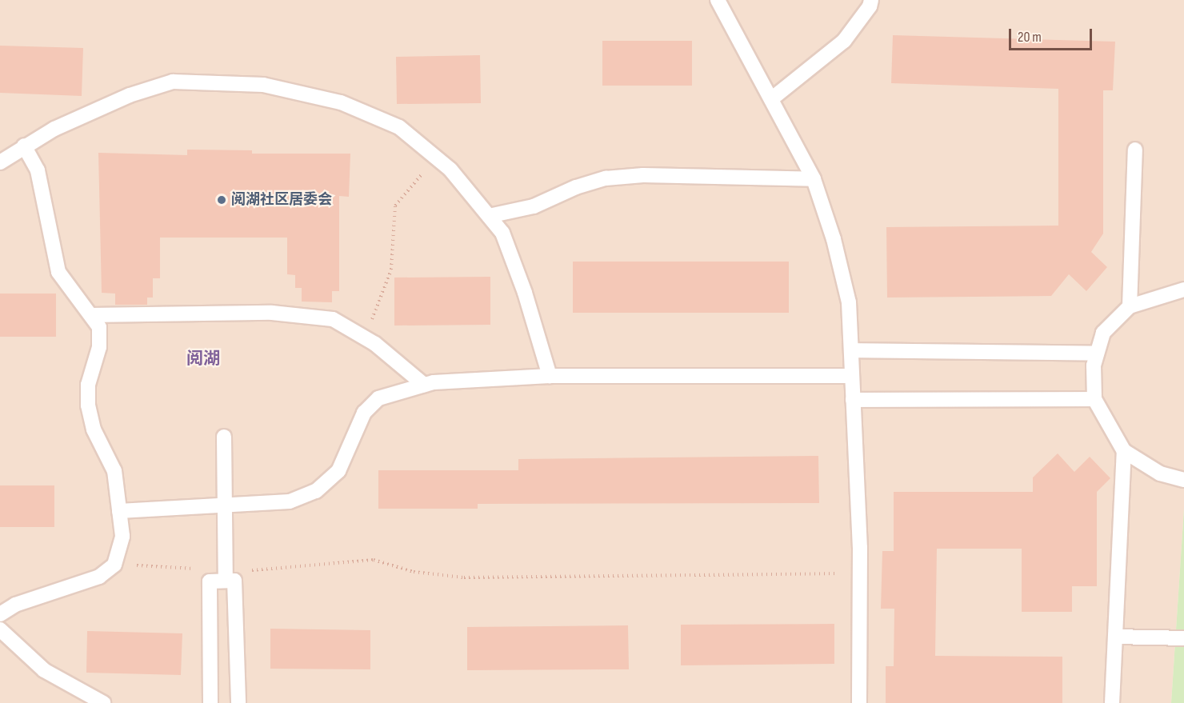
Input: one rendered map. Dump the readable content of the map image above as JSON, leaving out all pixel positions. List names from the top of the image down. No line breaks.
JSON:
{"districts":["阅湖"],"places":["阅湖社区居委会"],"scale_bar":"20 m"}
